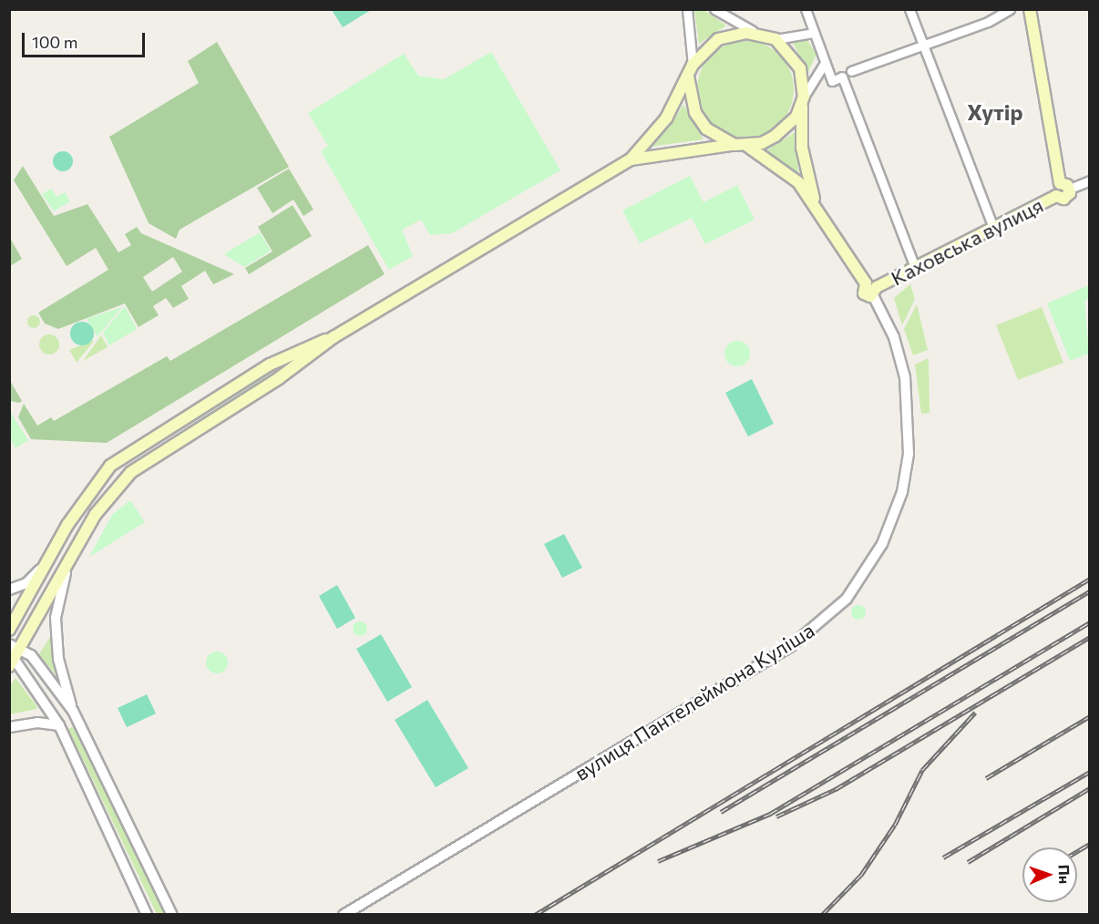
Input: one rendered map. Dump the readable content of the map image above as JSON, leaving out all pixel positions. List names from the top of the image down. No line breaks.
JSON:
{"streets":{"main road":["Каховська вулиця","вулиця Пантелеймона Куліша"]},"crossings":[["Каховська вулиця","вулиця Пантелеймона Куліша"]],"districts":["Хутір"],"scale_bar":"100 m","north":"right"}
